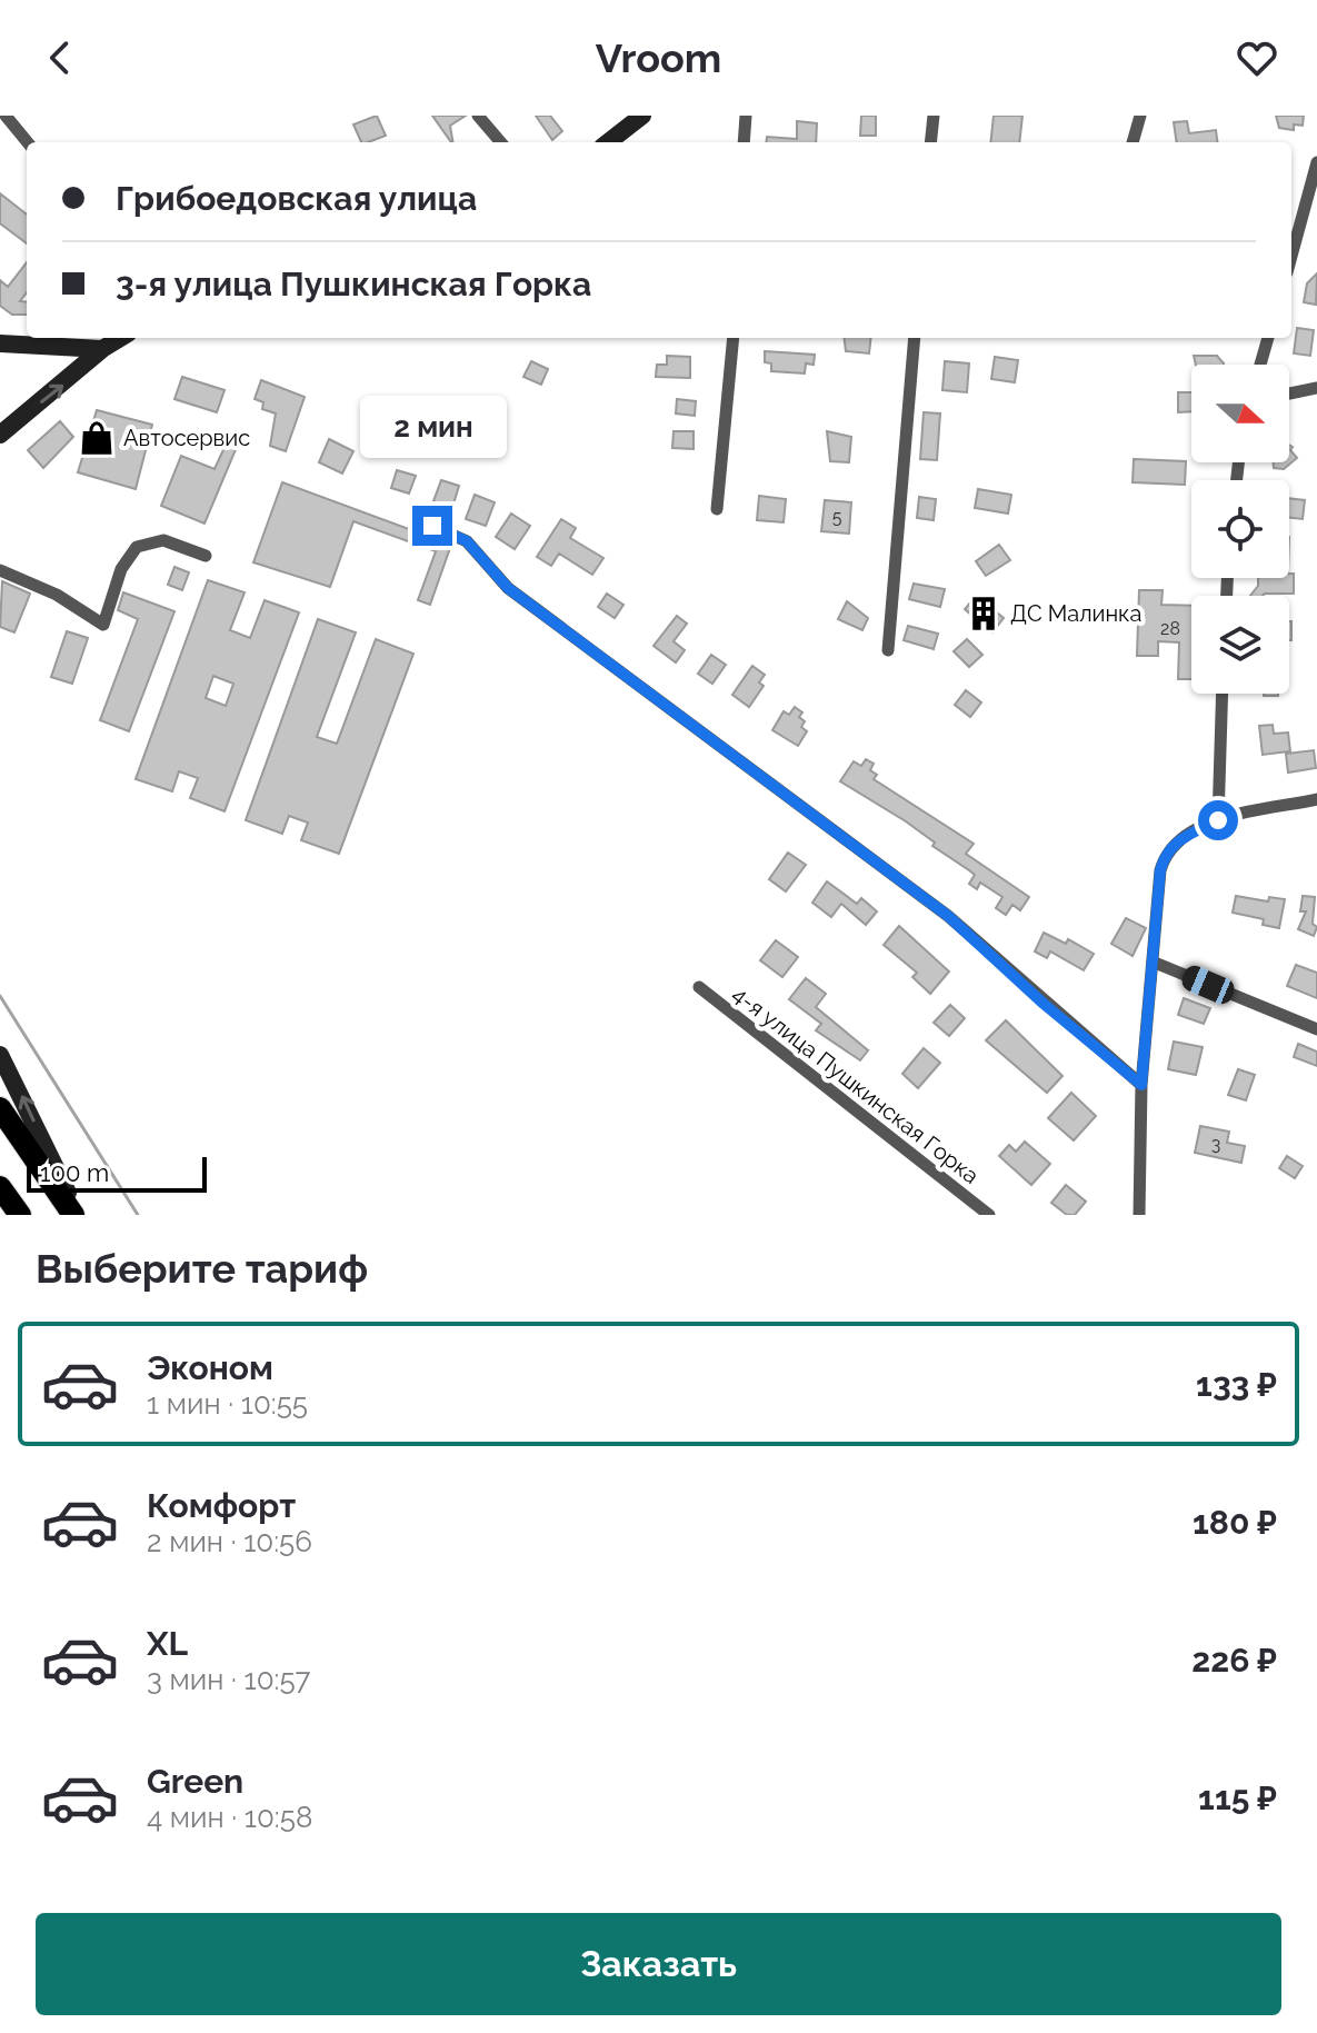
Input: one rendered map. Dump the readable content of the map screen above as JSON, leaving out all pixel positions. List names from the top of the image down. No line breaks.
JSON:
{"streets":{"street":["4-я улица Пушкинская Горка"]},"places":{"shop":["Автосервис"],"building":["ДС Малинка"]},"house_numbers":["5","28","3"],"scale_bar":"100 m","north":"right","page":{"header":"Vroom","banner":["Грибоедовская улица","3-я улица Пушкинская Горка"],"bubble":"2 мин","scale":"100 m","heading":"Выберите тариф","list":[{"name":"Эконом","note":"1 мин · 10:55","value":"133 ₽"},{"name":"Комфорт","note":"2 мин · 10:56","value":"180 ₽"},{"name":"XL","note":"3 мин · 10:57","value":"226 ₽"},{"name":"Green","note":"4 мин · 10:58","value":"115 ₽"}],"buttons":"Заказать"}}
